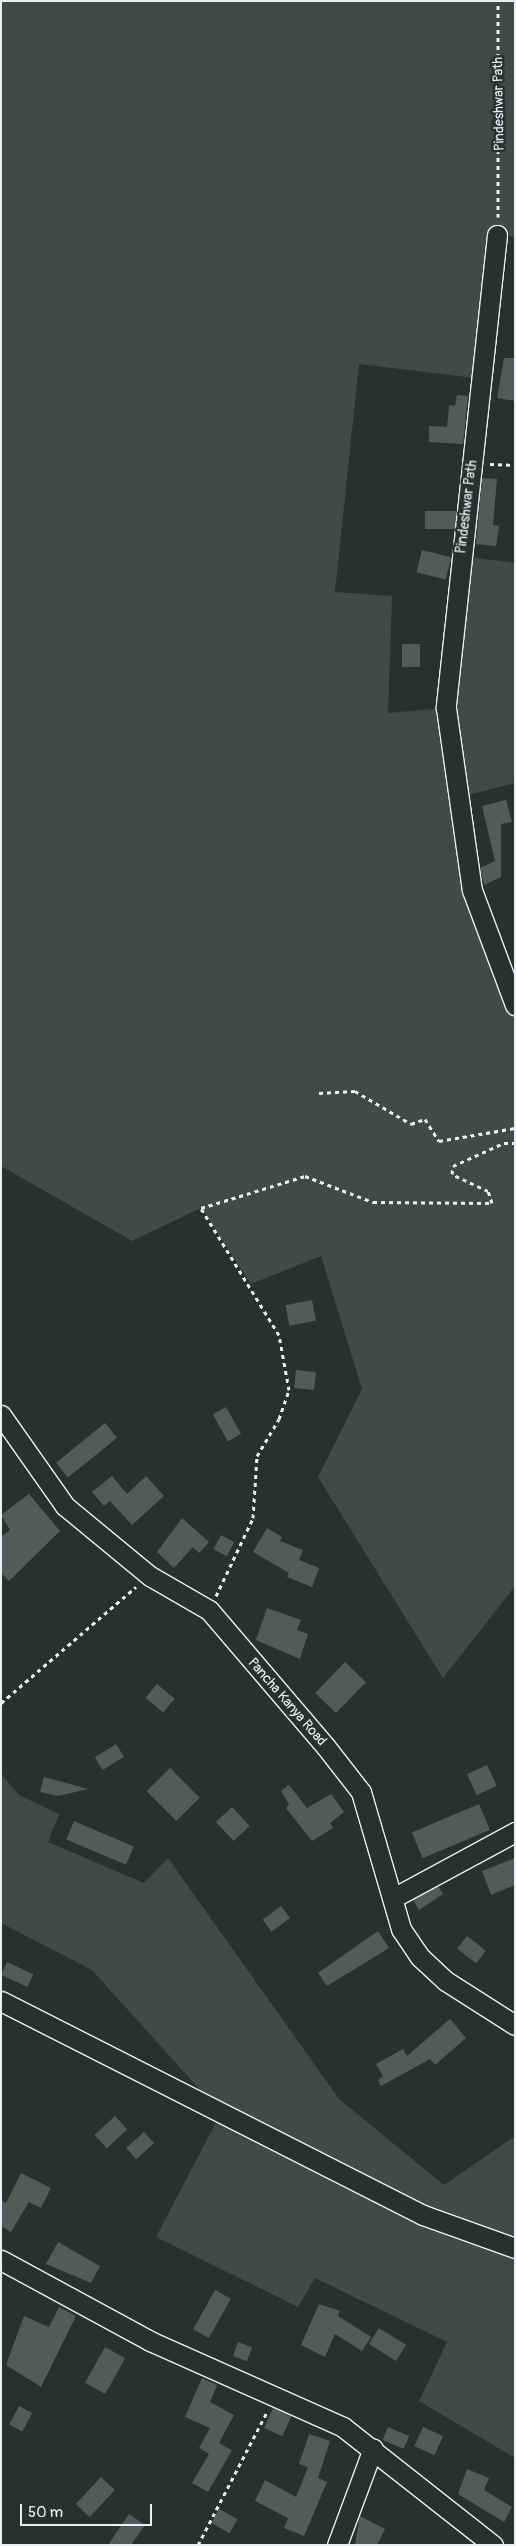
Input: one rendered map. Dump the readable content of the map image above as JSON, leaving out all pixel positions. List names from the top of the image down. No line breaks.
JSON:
{"streets":{"street":["Pindeshwar Path","Pancha Kanya Road"]},"scale_bar":"50 m"}
